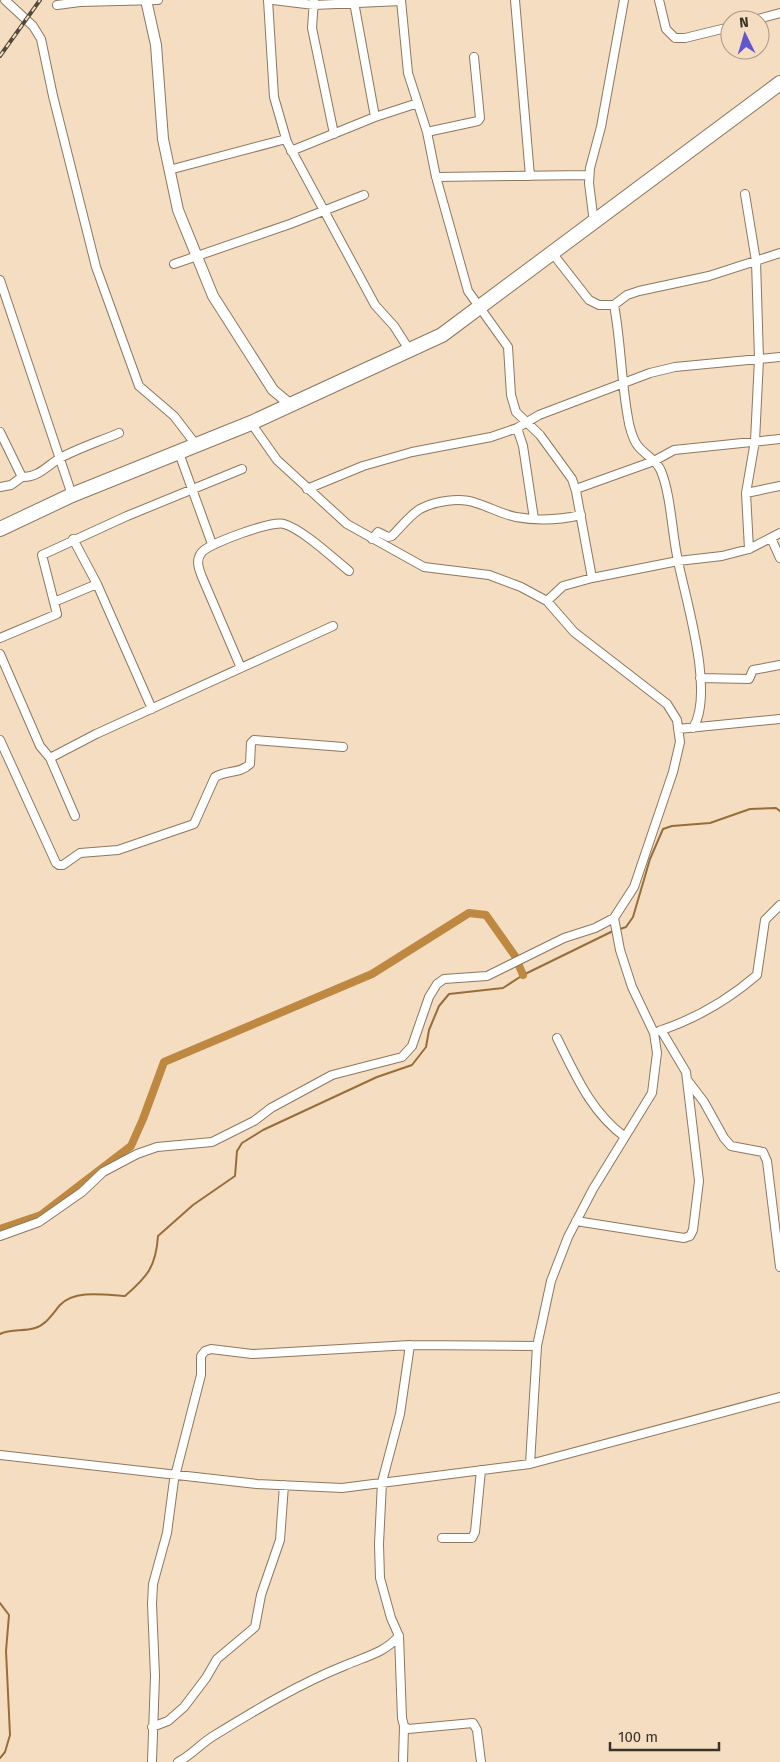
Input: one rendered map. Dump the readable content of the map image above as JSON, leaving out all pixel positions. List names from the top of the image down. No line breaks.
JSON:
{"scale_bar":"100 m","north":"top"}
